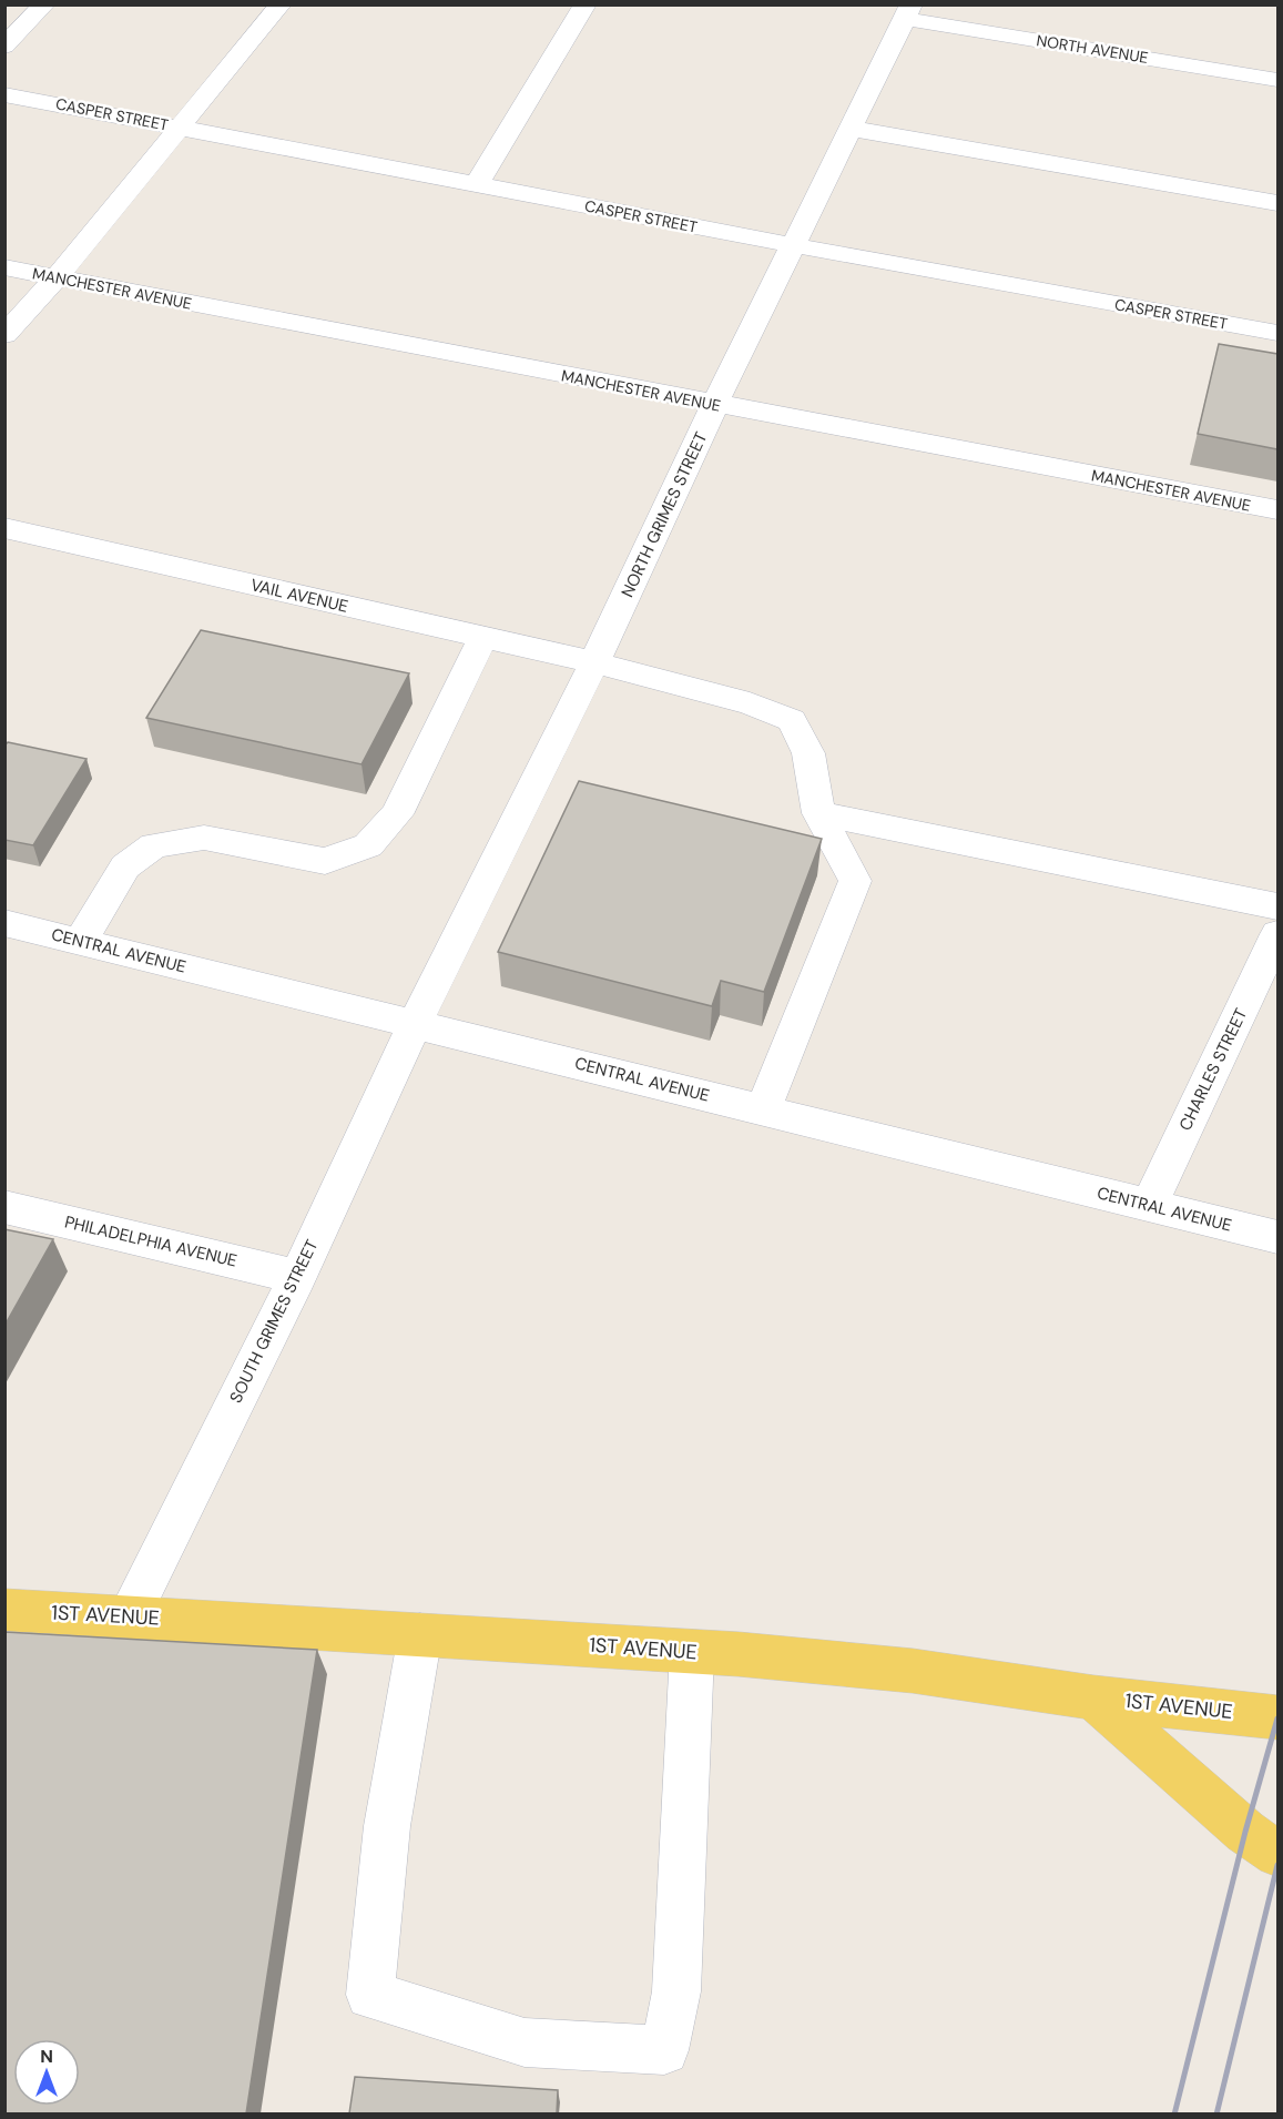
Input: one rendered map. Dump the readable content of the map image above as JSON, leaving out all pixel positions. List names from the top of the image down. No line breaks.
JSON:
{"streets":{"main road":["1ST AVENUE"],"street":["NORTH AVENUE","CASPER STREET","MANCHESTER AVENUE","NORTH GRIMES STREET","VAIL AVENUE","CENTRAL AVENUE","CHARLES STREET","PHILADELPHIA AVENUE","SOUTH GRIMES STREET"]},"crossings":[["NORTH AVENUE","NORTH GRIMES STREET"],["CASPER STREET","NORTH GRIMES STREET"],["MANCHESTER AVENUE","NORTH GRIMES STREET"],["NORTH GRIMES STREET","VAIL AVENUE"],["NORTH GRIMES STREET","CENTRAL AVENUE"],["NORTH GRIMES STREET","SOUTH GRIMES STREET"],["VAIL AVENUE","CENTRAL AVENUE"],["CENTRAL AVENUE","CHARLES STREET"],["CENTRAL AVENUE","SOUTH GRIMES STREET"],["PHILADELPHIA AVENUE","SOUTH GRIMES STREET"],["SOUTH GRIMES STREET","1ST AVENUE"]],"north":"top"}
